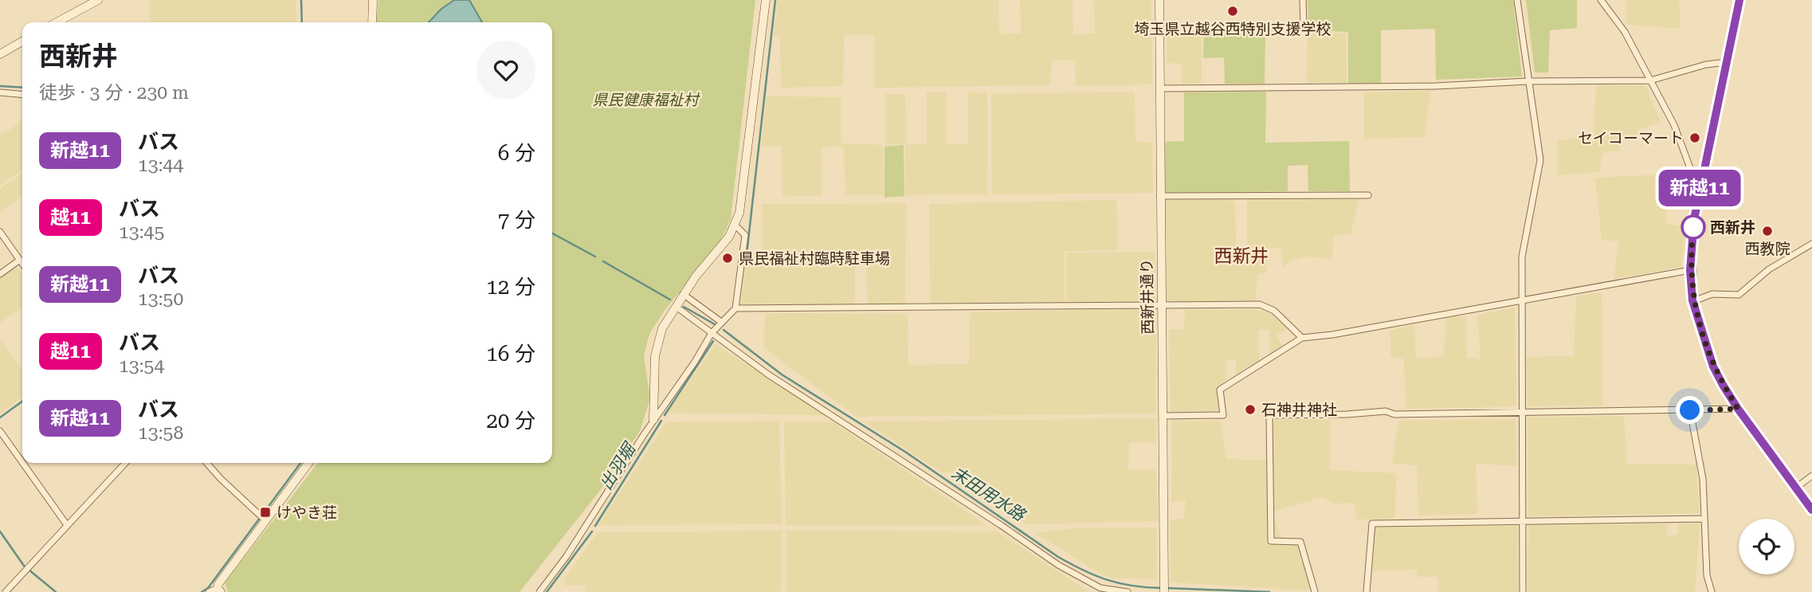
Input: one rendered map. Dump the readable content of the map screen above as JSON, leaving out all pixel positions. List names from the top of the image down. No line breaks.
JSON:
{"streets":{"street":["西新井通り"]},"districts":["西新井"],"water":["出羽堀","末田用水路"],"parks":["県民健康福祉村"],"places":{"other":["埼玉県立越谷西特別支援学校","セイコーマート","西新井","西教院","県民福祉村臨時駐車場","石神井神社"],"transit":["けやき荘"]},"lines":["bus line 新越11"],"page":{"on_map":"新越11","heading":["西新井","徒歩 · 3 分 · 230 m"],"list":[{"mark":"新越11","name":"バス","note":"13:44","value":"6 分"},{"mark":"越11","name":"バス","note":"13:45","value":"7 分"},{"mark":"新越11","name":"バス","note":"13:50","value":"12 分"},{"mark":"越11","name":"バス","note":"13:54","value":"16 分"},{"mark":"新越11","name":"バス","note":"13:58","value":"20 分"}]}}
